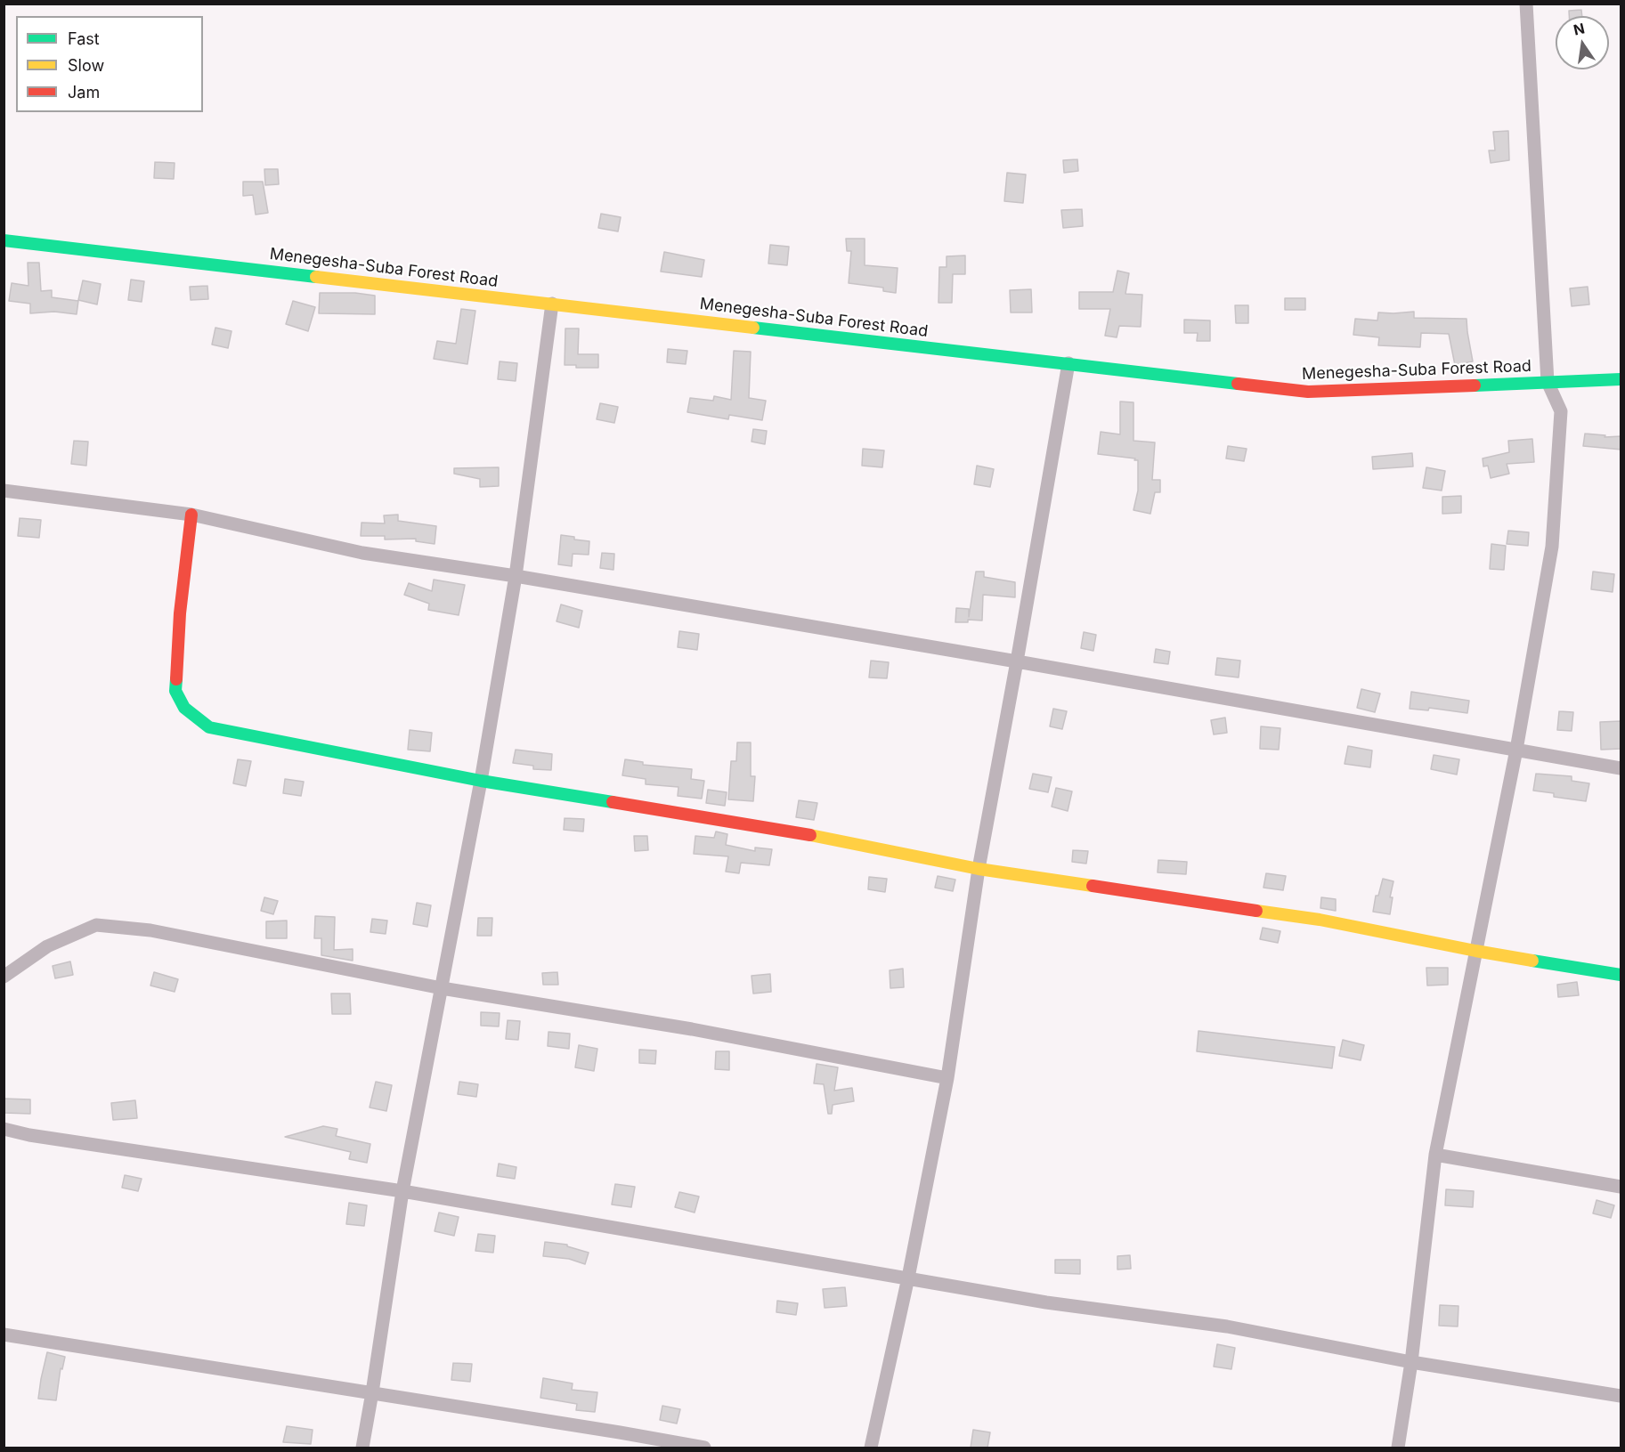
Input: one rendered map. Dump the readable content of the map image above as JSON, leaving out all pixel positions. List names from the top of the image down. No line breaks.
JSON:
{"streets":{"street":["Menegesha-Suba Forest Road"]},"legend":["Fast","Slow","Jam"],"north":"top"}
